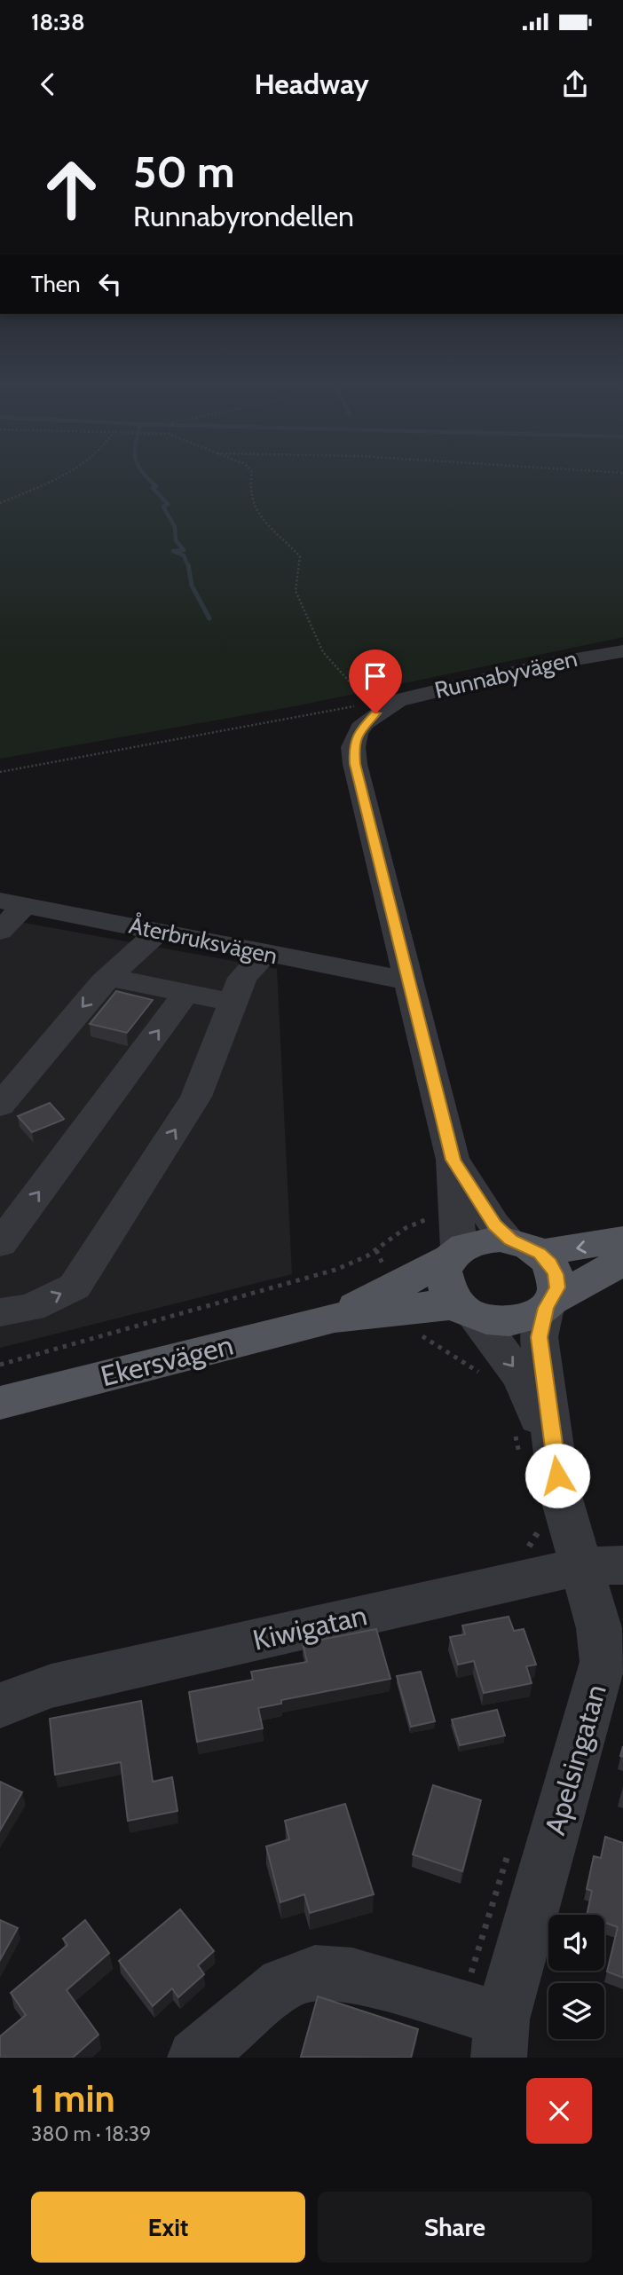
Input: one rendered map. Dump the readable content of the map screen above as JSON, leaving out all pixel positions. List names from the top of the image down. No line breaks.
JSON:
{"streets":{"main road":["Ekersvägen"],"street":["Runnabyvägen","Återbruksvägen","Kiwigatan","Apelsingatan"]},"crossings":[["Runnabyvägen","Återbruksvägen"],["Runnabyvägen","Ekersvägen"],["Runnabyvägen","Apelsingatan"],["Ekersvägen","Apelsingatan"],["Kiwigatan","Apelsingatan"]],"page":{"status":"18:38","header":"Headway","turn":["50 m","Runnabyrondellen"],"then":"Then","heading":["1 min","380 m · 18:39"],"buttons":["Exit","Share"]}}
